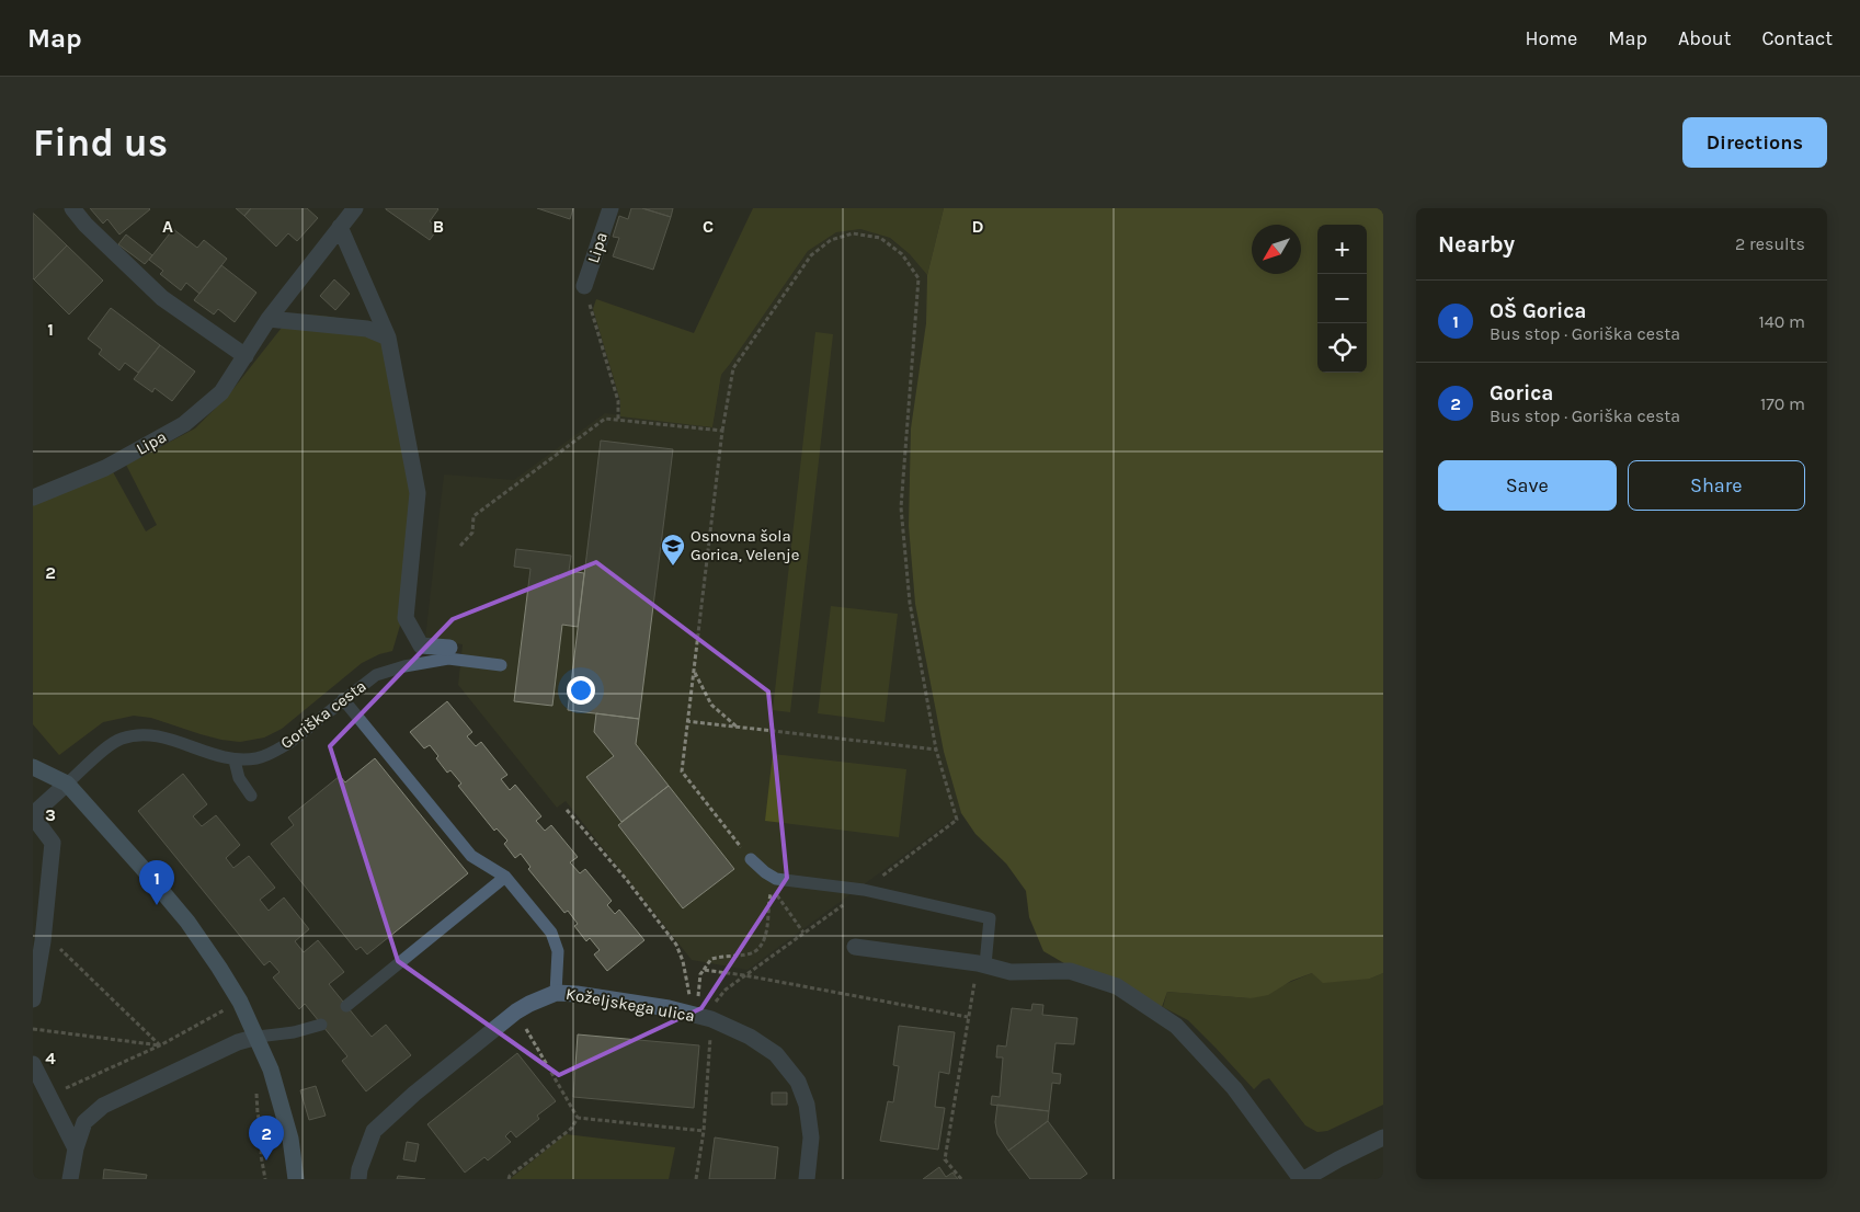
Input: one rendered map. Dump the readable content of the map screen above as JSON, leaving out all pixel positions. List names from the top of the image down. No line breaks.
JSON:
{"streets":{"street":["Lipa","Koželjskega ulica"],"lane":["Goriška cesta"]},"places":{"school or university":["Osnovna šola Gorica, Velenje"]},"north":"bottom left","page":{"header":"Map","nav":["Home","Map","About","Contact"],"buttons":["Directions",["Save","Share"]],"title":"Find us","heading":["Nearby","2 results"],"map_buttons":["+","−"],"list":[{"mark":"1","name":"OŠ Gorica","note":"Bus stop · Goriška cesta","value":"140 m"},{"mark":"2","name":"Gorica","note":"Bus stop · Goriška cesta","value":"170 m"}],"pins":["1","2"]},"grid":{"columns":["A","B","C","D"],"rows":["1","2","3","4"]}}
